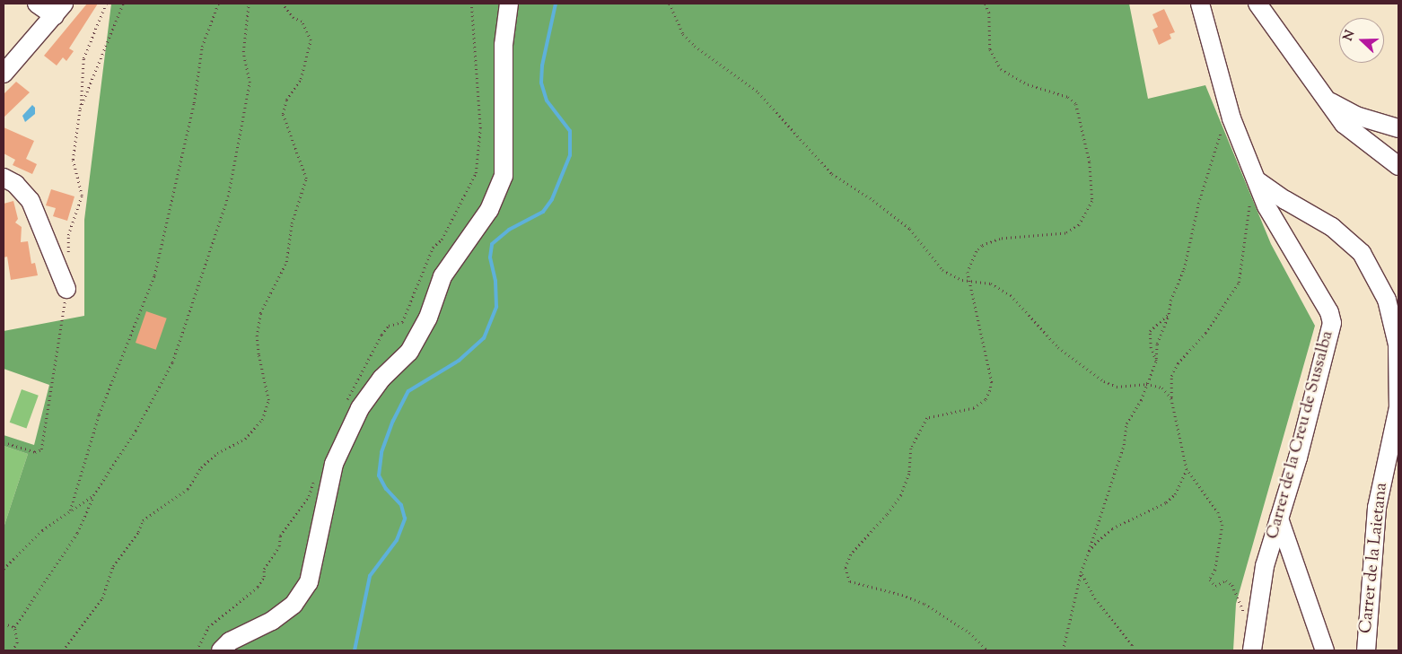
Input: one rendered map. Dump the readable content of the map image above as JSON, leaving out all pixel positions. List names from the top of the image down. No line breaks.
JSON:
{"streets":{"street":["Carrer de la Creu de Sussalba","Carrer de la Laietana"]},"crossings":[["Carrer de la Creu de Sussalba","Carrer de la Laietana"]],"north":"left"}
